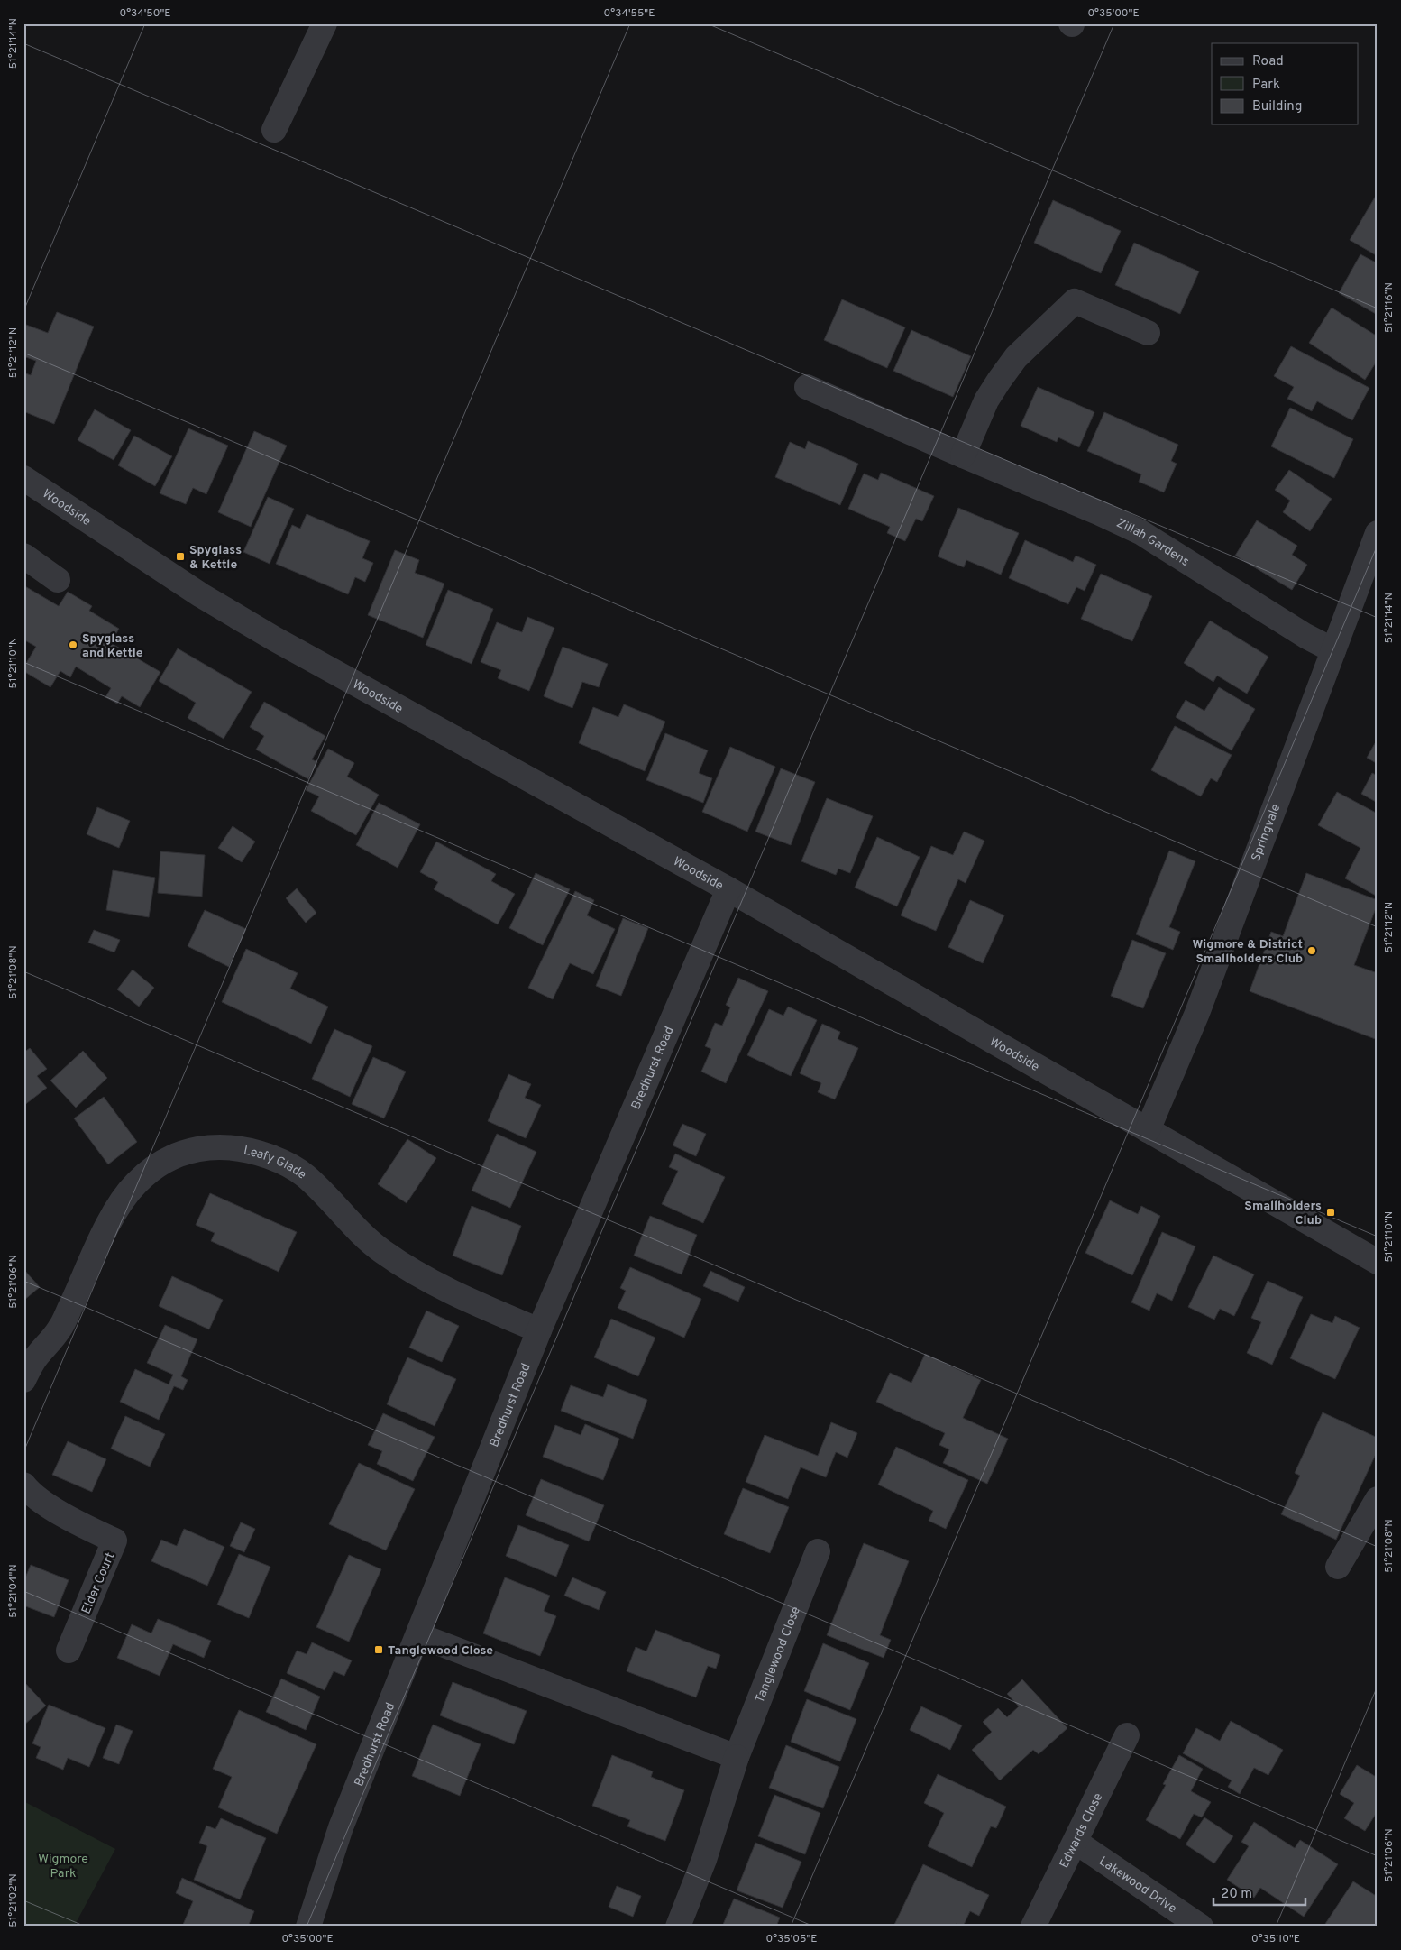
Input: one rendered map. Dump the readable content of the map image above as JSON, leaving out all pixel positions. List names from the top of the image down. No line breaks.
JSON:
{"streets":{"street":["Woodside","Zillah Gardens","Springvale","Bredhurst Road","Leafy Glade","Elder Court","Tanglewood Close","Edwards Close","Lakewood Drive"]},"crossings":[["Woodside","Springvale"],["Woodside","Bredhurst Road"],["Zillah Gardens","Springvale"],["Bredhurst Road","Leafy Glade"],["Edwards Close","Lakewood Drive"]],"parks":["Wigmore Park"],"places":{"transit":["Spyglass & Kettle","Smallholders Club","Tanglewood Close"],"other":["Spyglass and Kettle","Wigmore & District Smallholders Club"]},"legend":["Road","Park","Building"],"scale_bar":"20 m","coordinates":["0°34'50\"E","0°34'55\"E","0°35'00\"E","51°21'14\"N","51°21'16\"N","51°21'12\"N","51°21'10\"N","51°21'08\"N","51°21'06\"N","51°21'04\"N","51°21'02\"N","0°35'05\"E","0°35'10\"E"]}
